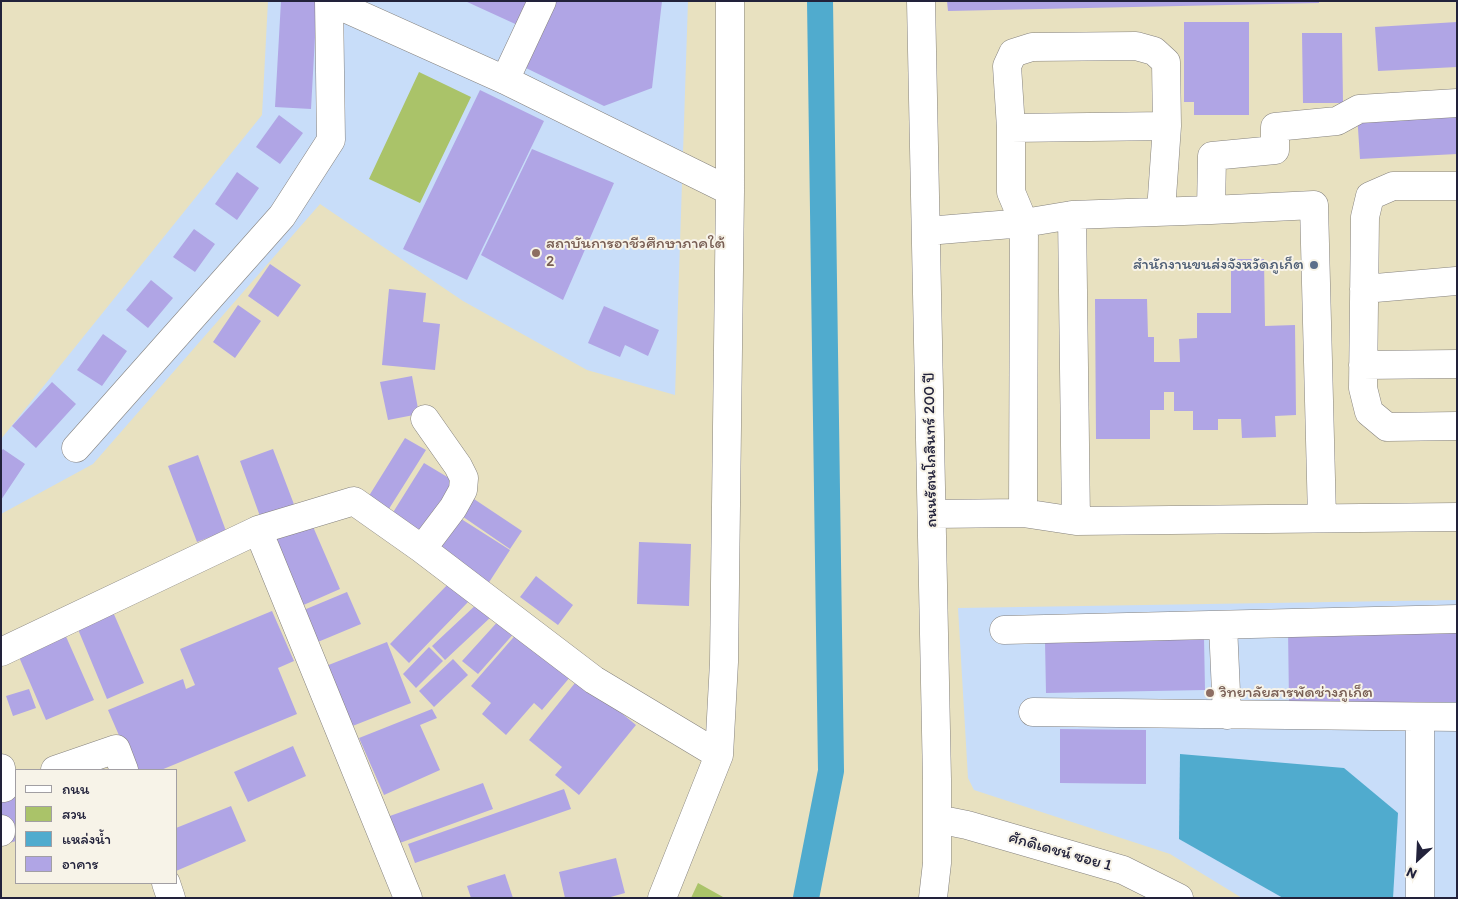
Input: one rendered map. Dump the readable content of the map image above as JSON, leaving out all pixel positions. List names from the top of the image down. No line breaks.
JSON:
{"streets":{"street":["ถนนรัตนโกสินทร์ 200 ปี","ศักดิเดชน์ ซอย 1"]},"crossings":[["ถนนรัตนโกสินทร์ 200 ปี","ศักดิเดชน์ ซอย 1"]],"places":["สถาบันการอาชีวศึกษาภาคใต้ 2","สำนักงานขนส่งจังหวัดภูเก็ต","วิทยาลัยสารพัดช่างภูเก็ต"],"legend":["ถนน","สวน","แหล่งน้ำ","อาคาร"],"north":"bottom left"}
